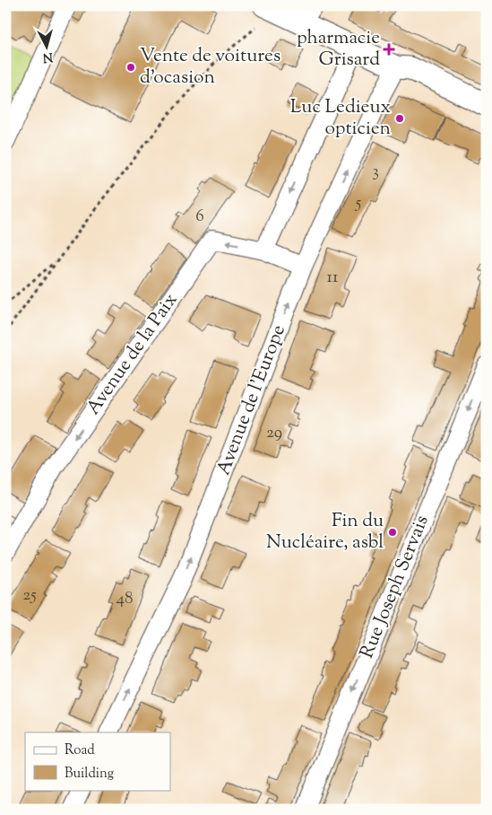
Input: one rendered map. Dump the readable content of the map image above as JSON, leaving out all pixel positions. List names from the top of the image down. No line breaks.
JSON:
{"streets":{"street":["Avenue de la Paix","Avenue de l'Europe","Rue Joseph Servais"]},"crossings":[["Avenue de la Paix","Avenue de l'Europe"]],"one_way":["Avenue de la Paix","Rue Joseph Servais"],"places":{"health":["pharmacie Grisard"],"other":["Vente de voitures d'ocasion","Luc Ledieux opticien","Fin du Nucléaire, asbl"]},"house_numbers":["3","5","6","11","29","25","48"],"legend":["Road","Building"],"north":"bottom"}
